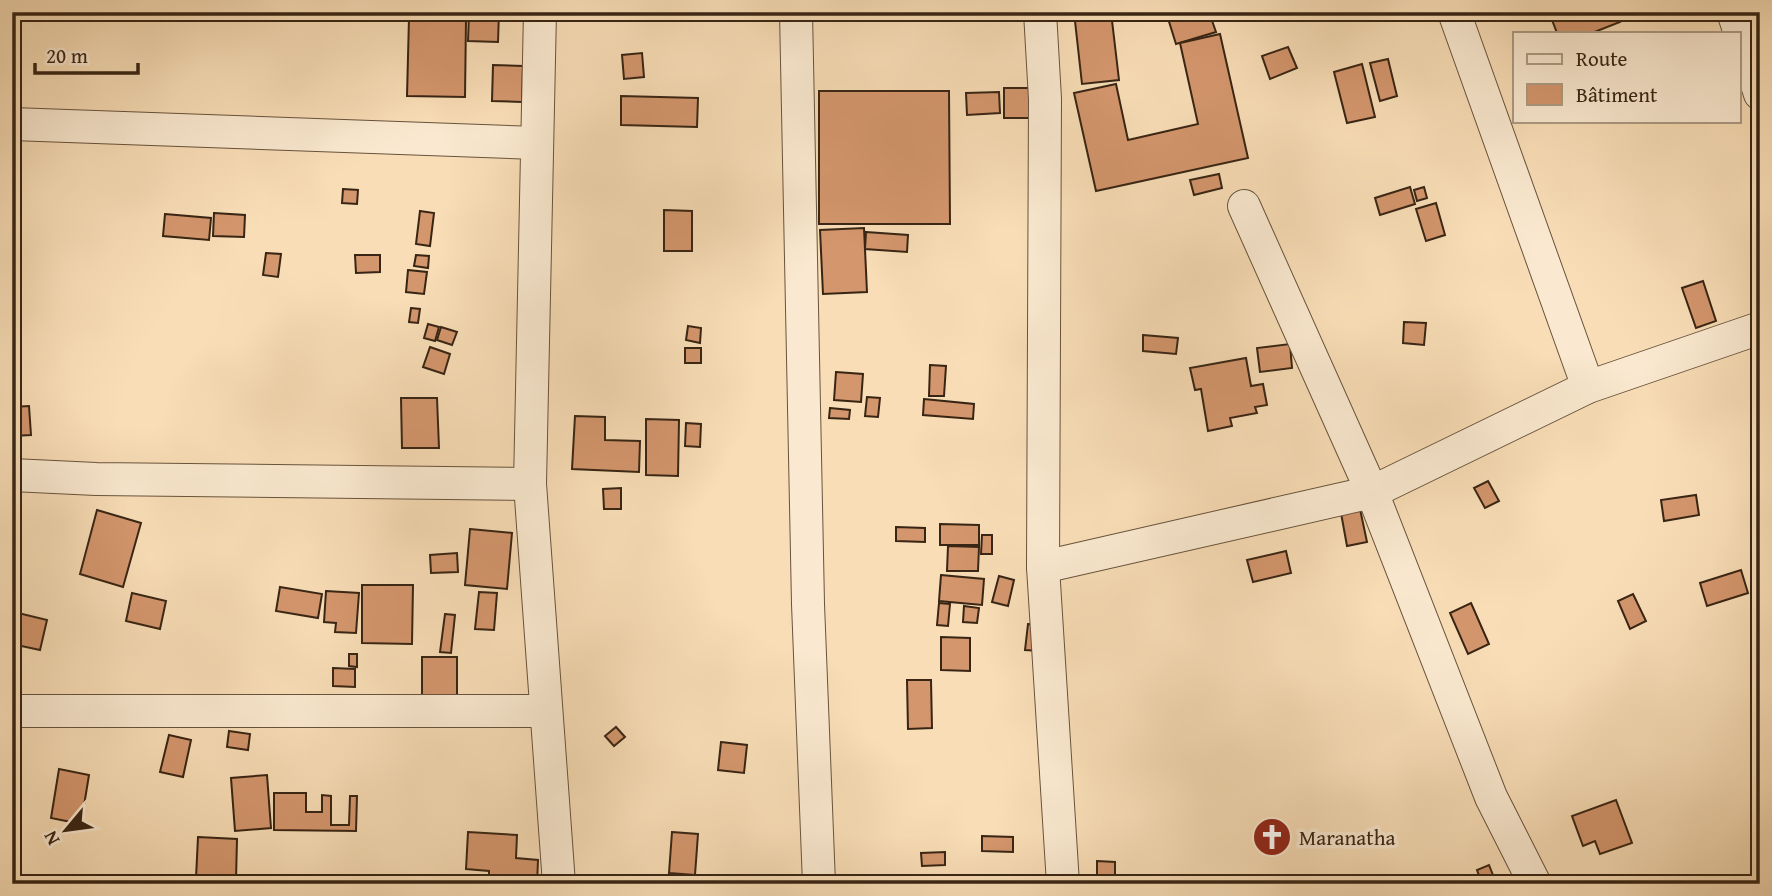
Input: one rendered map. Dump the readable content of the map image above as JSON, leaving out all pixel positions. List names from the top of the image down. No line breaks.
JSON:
{"places":{"church":["Maranatha"]},"legend":["Route","Bâtiment"],"scale_bar":"20 m","north":"bottom left"}
